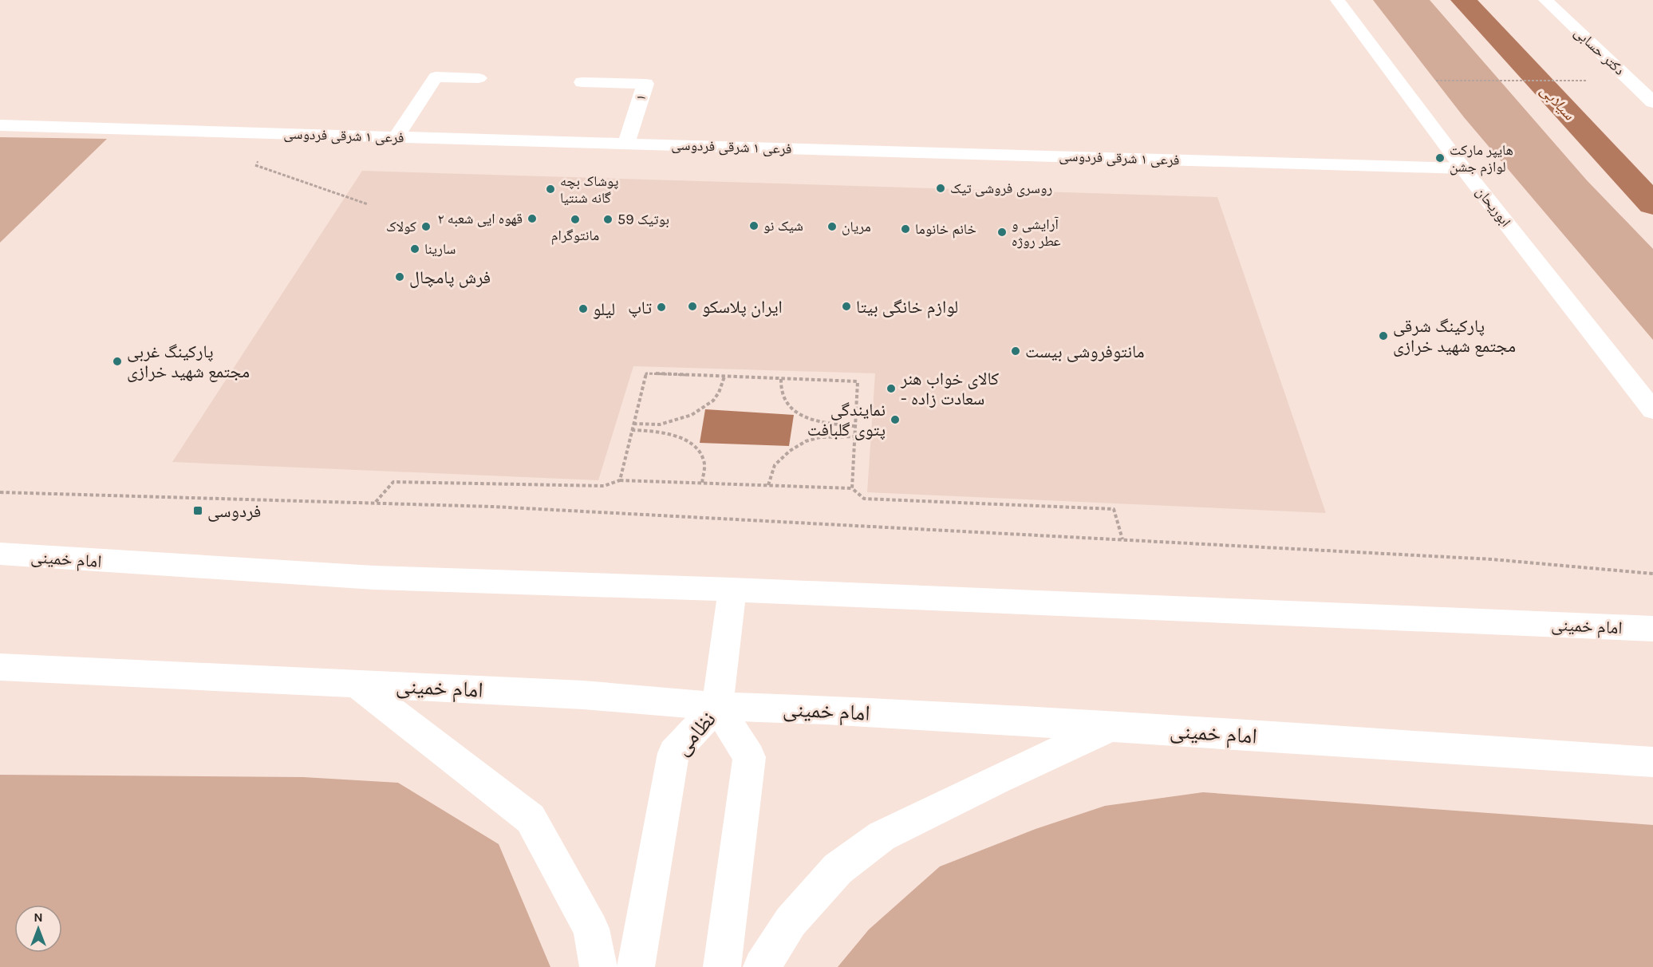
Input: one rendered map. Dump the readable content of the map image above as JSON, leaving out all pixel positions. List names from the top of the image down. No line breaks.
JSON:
{"streets":{"main road":["دکتر حسابی","۱","فرعی ۱ شرقی فردوسی","ابوریحان","امام خمینی","نظامی"]},"crossings":[["۱","فرعی ۱ شرقی فردوسی"],["فرعی ۱ شرقی فردوسی","ابوریحان"],["امام خمینی","نظامی"]],"water":["سیلابی"],"places":{"other":["هایپر مارکت لوازم جشن","روسری فروشی تیک","پوشاک بچه گانه شنتیا","قهوه ایی شعبه ۲","مانتوگرام","بوتیک 59","شیک نو","کولاک","مریان","خانم خانوما","آرایشی و عطر روژه","سارینا","فرش پامچال","ایران پلاسکو","لوازم خانگی بیتا","تاپ","لیلو","پارکینگ شرقی مجتمع شهید خرازی","مانتوفروشی بیست","پارکینگ غربی مجتمع شهید خرازی","کالای خواب هنر - سعادت زاده","نمایندگی پتوی گلبافت"],"transit":["فردوسی"]},"north":"top"}
